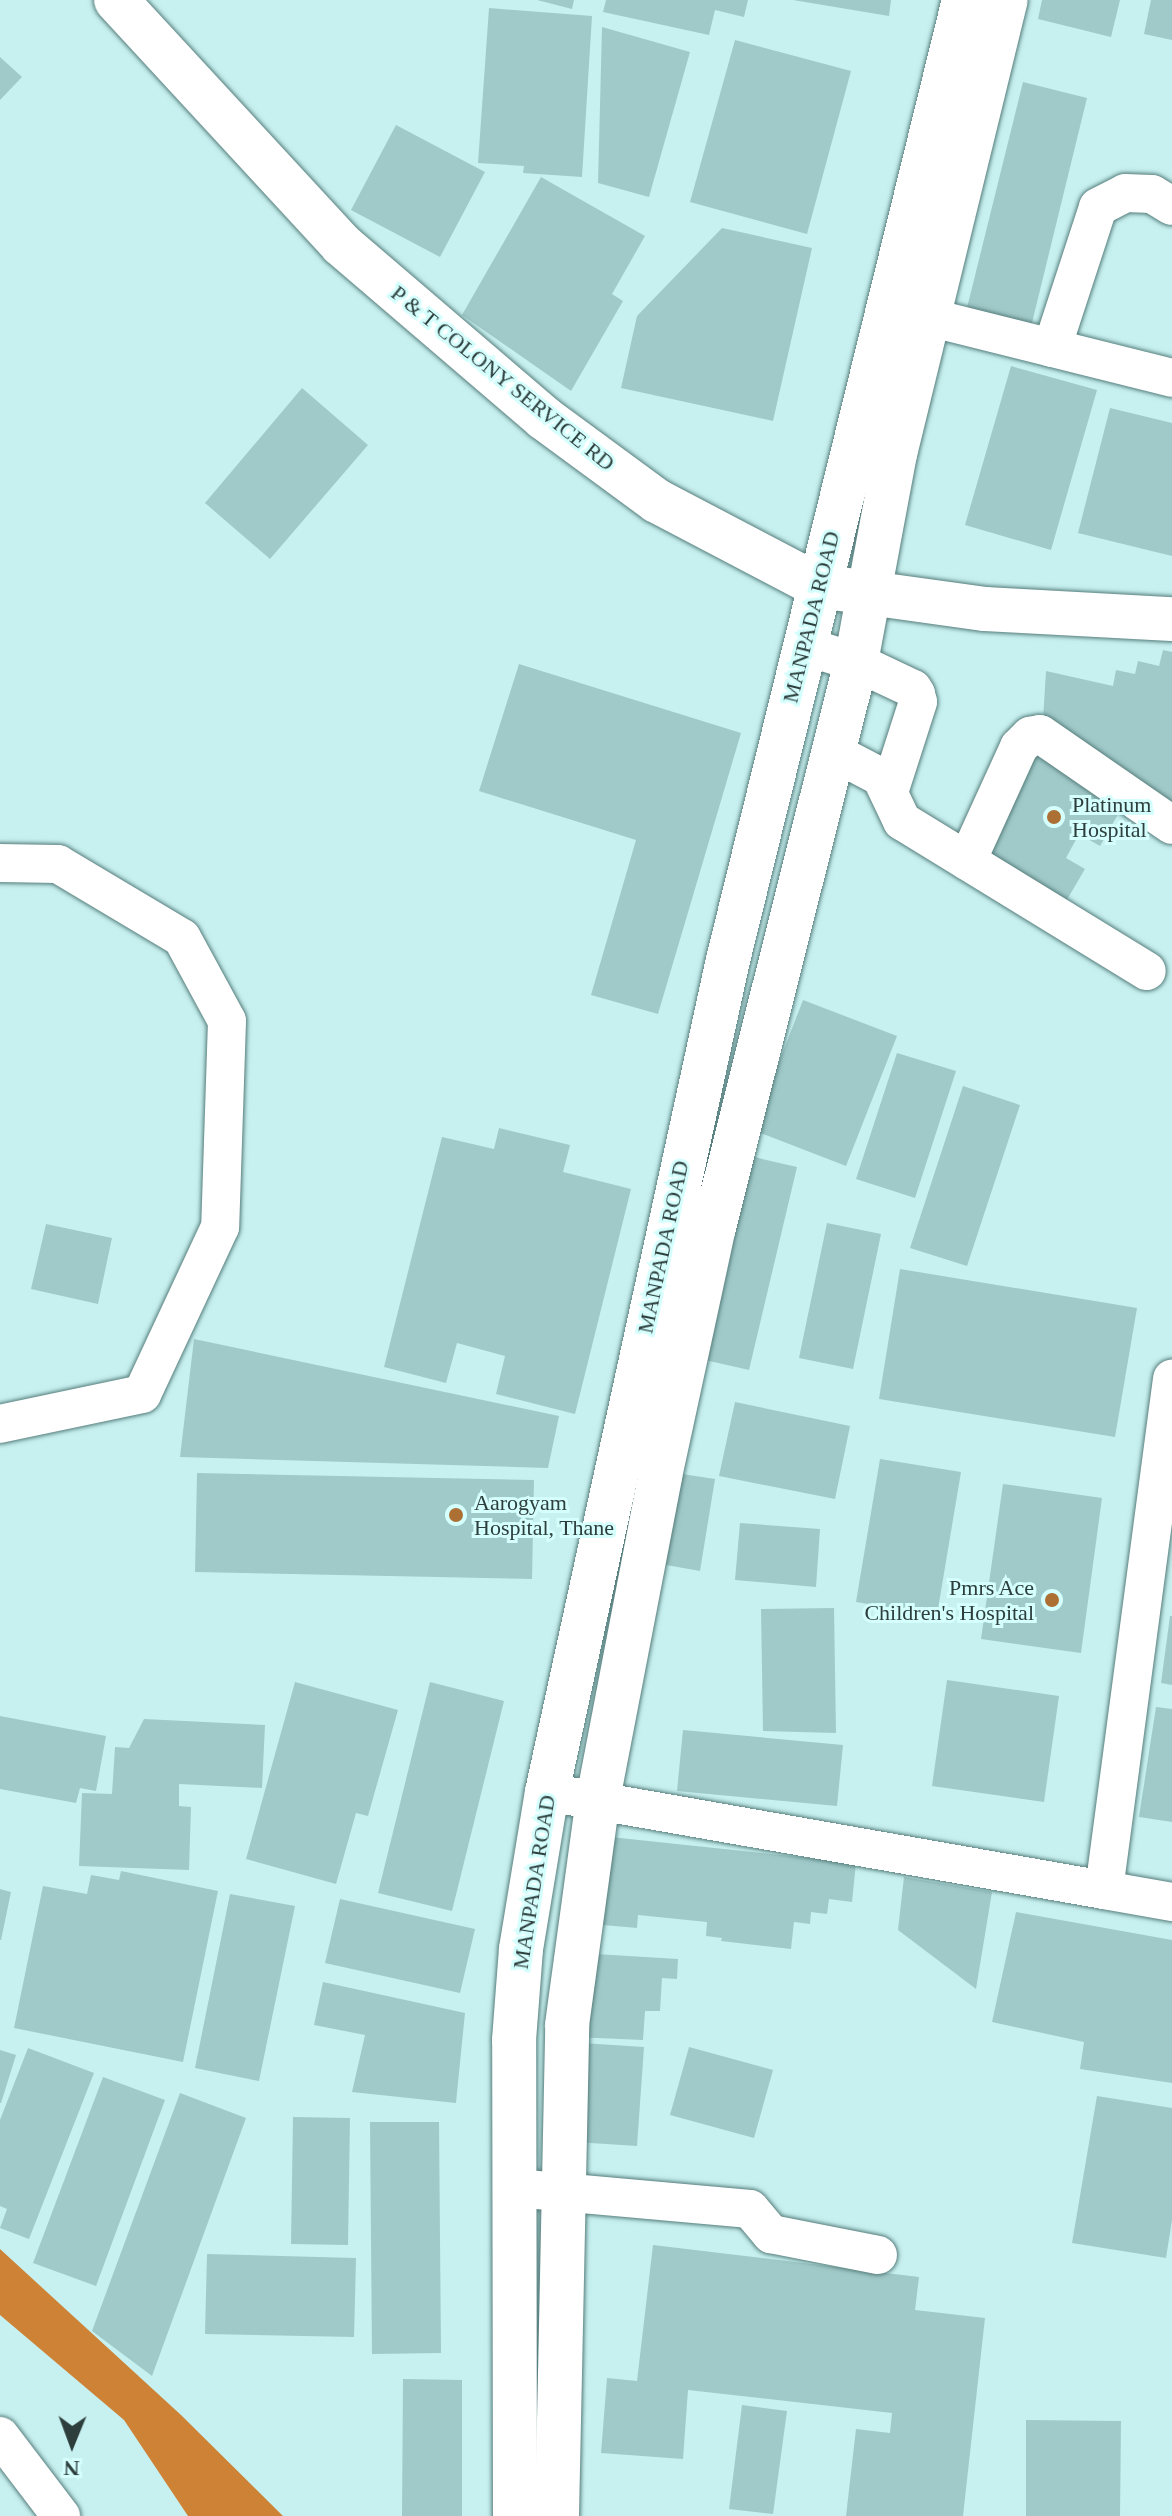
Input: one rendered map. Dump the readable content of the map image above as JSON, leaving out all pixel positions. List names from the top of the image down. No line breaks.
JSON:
{"streets":{"main road":["P & T COLONY SERVICE RD","MANPADA ROAD"]},"crossings":[["P & T COLONY SERVICE RD","MANPADA ROAD"]],"places":["Platinum Hospital","Aarogyam Hospital, Thane","Pmrs Ace Children's Hospital"],"north":"bottom"}
